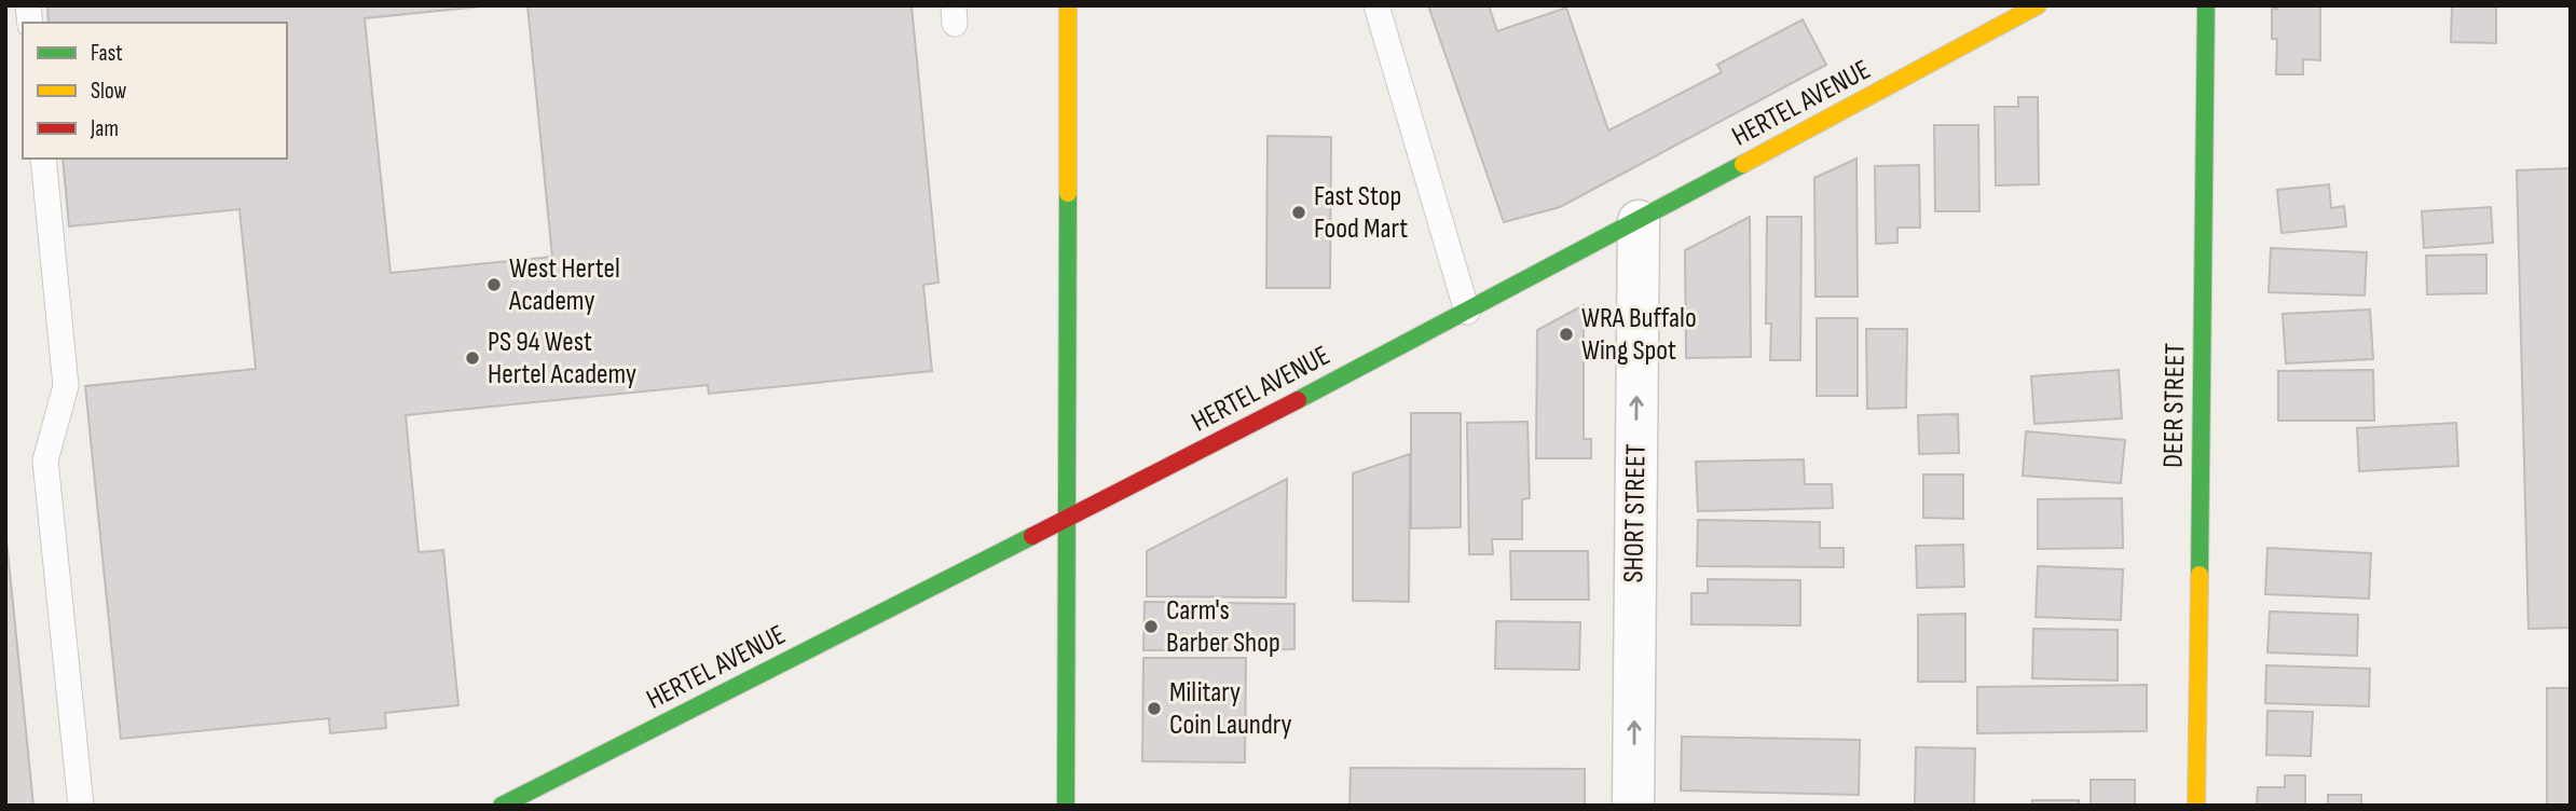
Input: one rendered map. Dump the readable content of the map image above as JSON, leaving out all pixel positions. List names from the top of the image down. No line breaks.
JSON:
{"streets":{"street":["HERTEL AVENUE","DEER STREET","SHORT STREET"]},"crossings":[["HERTEL AVENUE","SHORT STREET"]],"one_way":["SHORT STREET"],"places":["Fast Stop Food Mart","West Hertel Academy","WRA Buffalo Wing Spot","PS 94 West Hertel Academy","Carm's Barber Shop","Military Coin Laundry"],"legend":["Fast","Slow","Jam"]}
